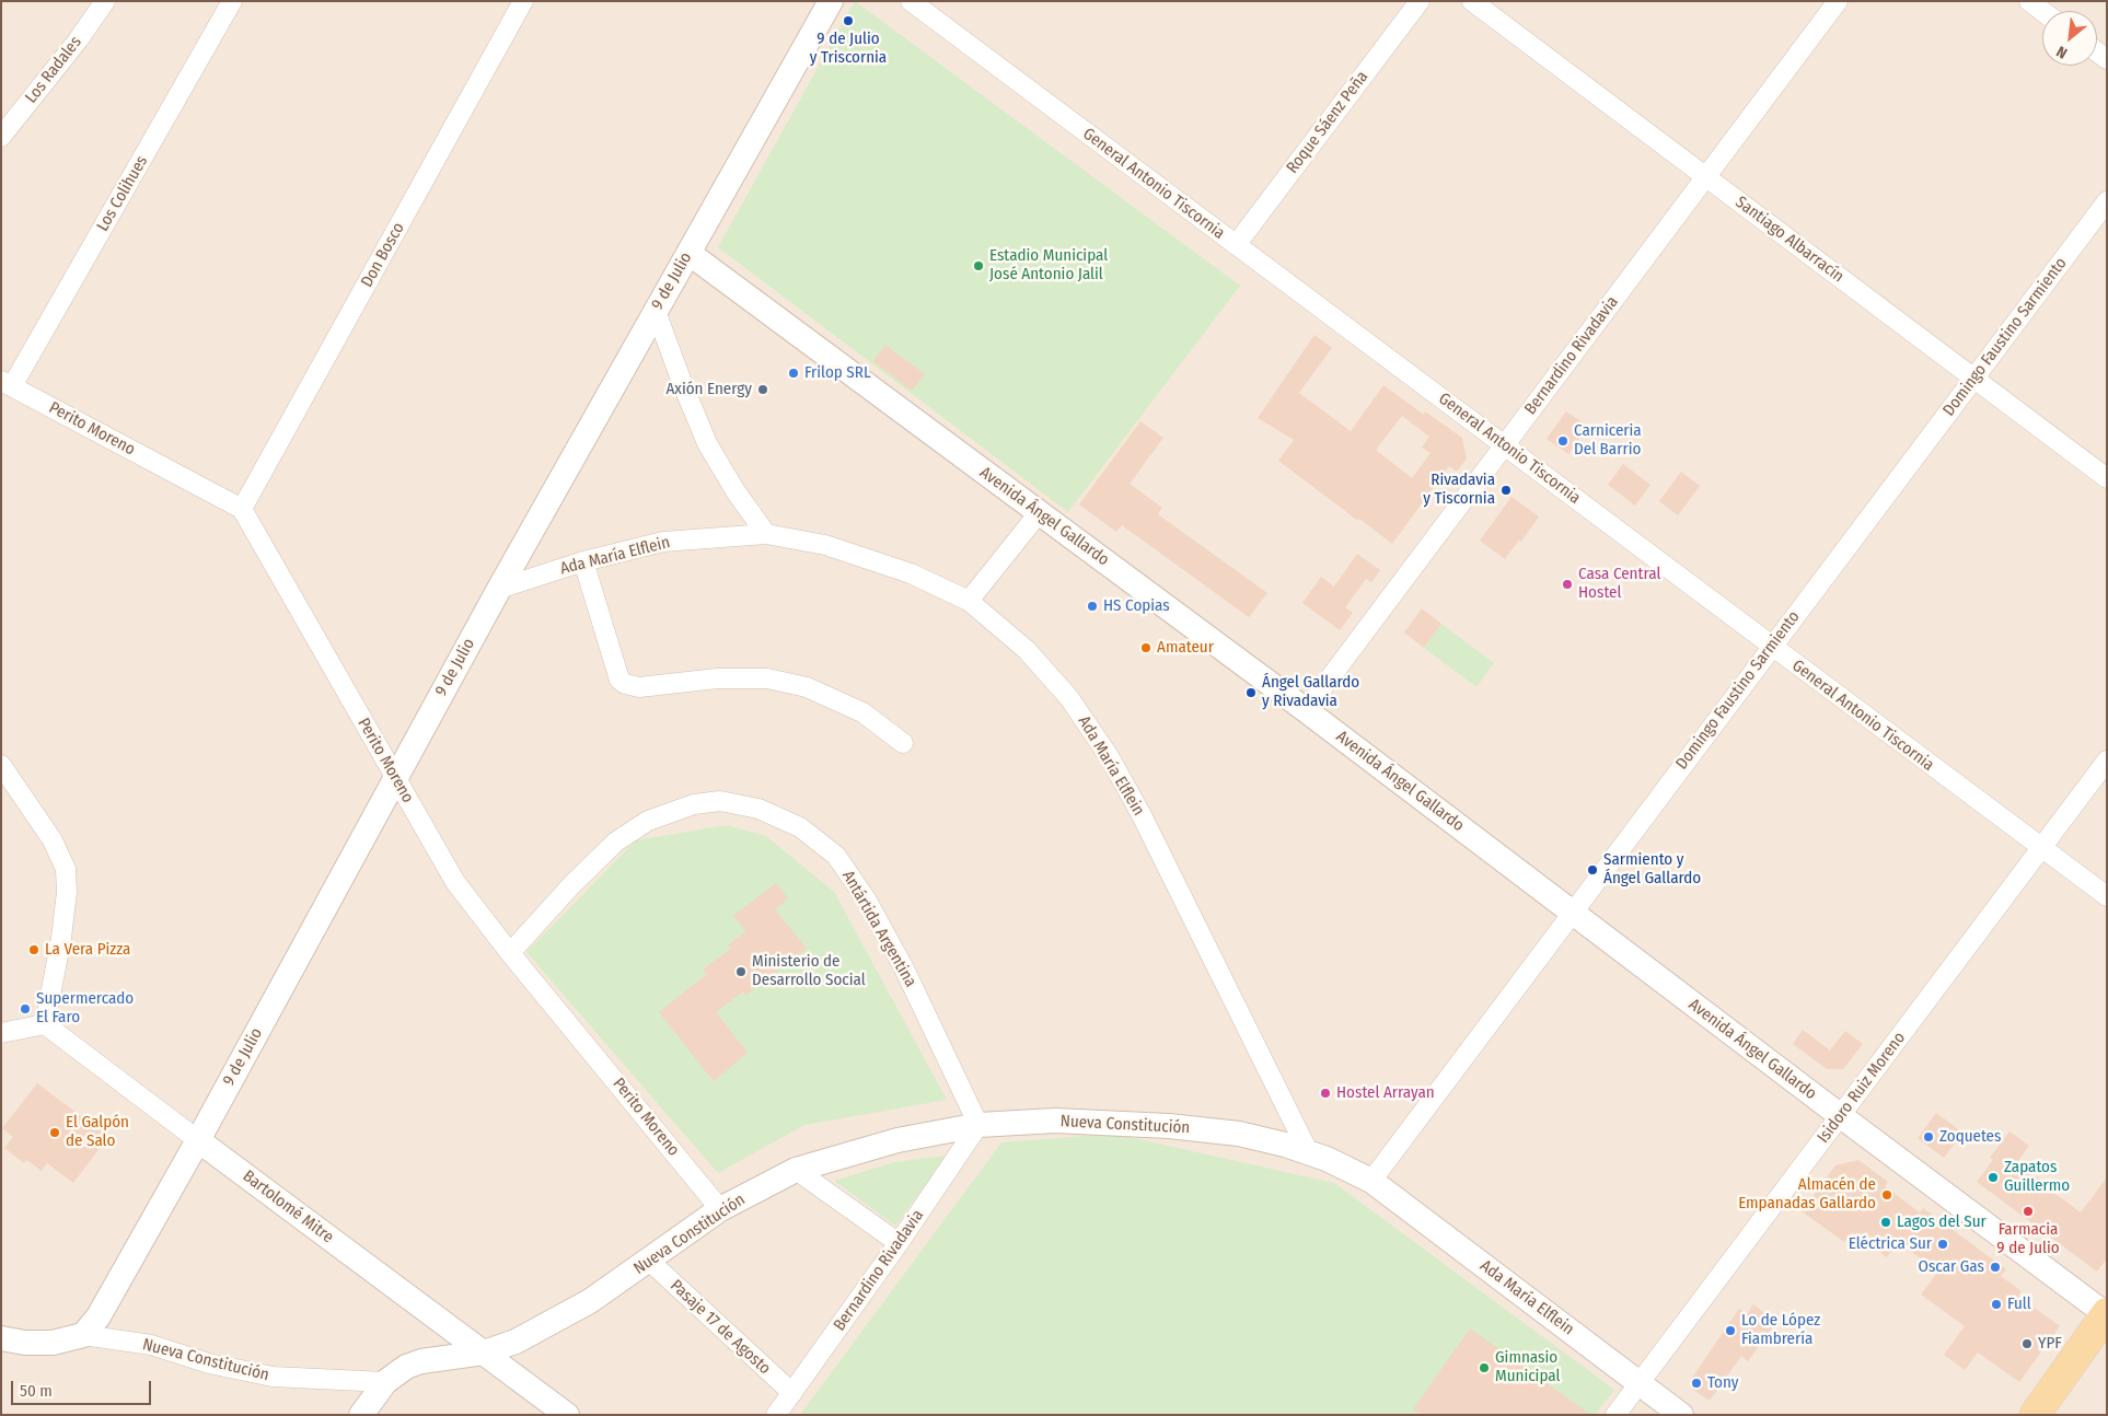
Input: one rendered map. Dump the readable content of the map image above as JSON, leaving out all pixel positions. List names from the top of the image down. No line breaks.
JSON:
{"streets":{"street":["Los Radales","Roque Sáenz Peña","General Antonio Tiscornia","Los Colihues","Santiago Albarracín","Don Bosco","9 de Julio","Domingo Faustino Sarmiento","Bernardino Rivadavia","Perito Moreno","Avenida Ángel Gallardo","Ada María Elflein","Antártida Argentina","Isidoro Ruiz Moreno","Nueva Constitución","Bartolomé Mitre","Pasaje 17 de Agosto"]},"crossings":[["Roque Sáenz Peña","General Antonio Tiscornia"],["General Antonio Tiscornia","Domingo Faustino Sarmiento"],["General Antonio Tiscornia","Bernardino Rivadavia"],["General Antonio Tiscornia","Isidoro Ruiz Moreno"],["Los Colihues","Perito Moreno"],["Santiago Albarracín","Domingo Faustino Sarmiento"],["Santiago Albarracín","Bernardino Rivadavia"],["Don Bosco","Perito Moreno"],["9 de Julio","Perito Moreno"],["9 de Julio","Avenida Ángel Gallardo"],["9 de Julio","Ada María Elflein"],["9 de Julio","Nueva Constitución"],["9 de Julio","Bartolomé Mitre"],["Domingo Faustino Sarmiento","Avenida Ángel Gallardo"],["Domingo Faustino Sarmiento","Ada María Elflein"],["Domingo Faustino Sarmiento","Nueva Constitución"],["Bernardino Rivadavia","Avenida Ángel Gallardo"],["Bernardino Rivadavia","Antártida Argentina"],["Bernardino Rivadavia","Nueva Constitución"],["Bernardino Rivadavia","Pasaje 17 de Agosto"],["Perito Moreno","Antártida Argentina"],["Perito Moreno","Nueva Constitución"],["Avenida Ángel Gallardo","Isidoro Ruiz Moreno"],["Ada María Elflein","Isidoro Ruiz Moreno"],["Ada María Elflein","Nueva Constitución"],["Antártida Argentina","Nueva Constitución"],["Nueva Constitución","Bartolomé Mitre"],["Nueva Constitución","Pasaje 17 de Agosto"]],"places":["9 de Julio y Triscornia","Estadio Municipal José Antonio Jalil","Frilop SRL","Axión Energy","Carniceria Del Barrio","Rivadavia y Tiscornia","Casa Central Hostel","HS Copias","Amateur","Ángel Gallardo y Rivadavia","Sarmiento y Ángel Gallardo","La Vera Pizza","Ministerio de Desarrollo Social","Supermercado El Faro","Hostel Arrayan","El Galpón de Salo","Zoquetes","Zapatos Guillermo","Almacén de Empanadas Gallardo","Farmacia 9 de Julio","Lagos del Sur","Eléctrica Sur","Oscar Gas","Full","Lo de López Fiambrería","YPF","Gimnasio Municipal","Tony"],"scale_bar":"50 m","north":"bottom left"}
